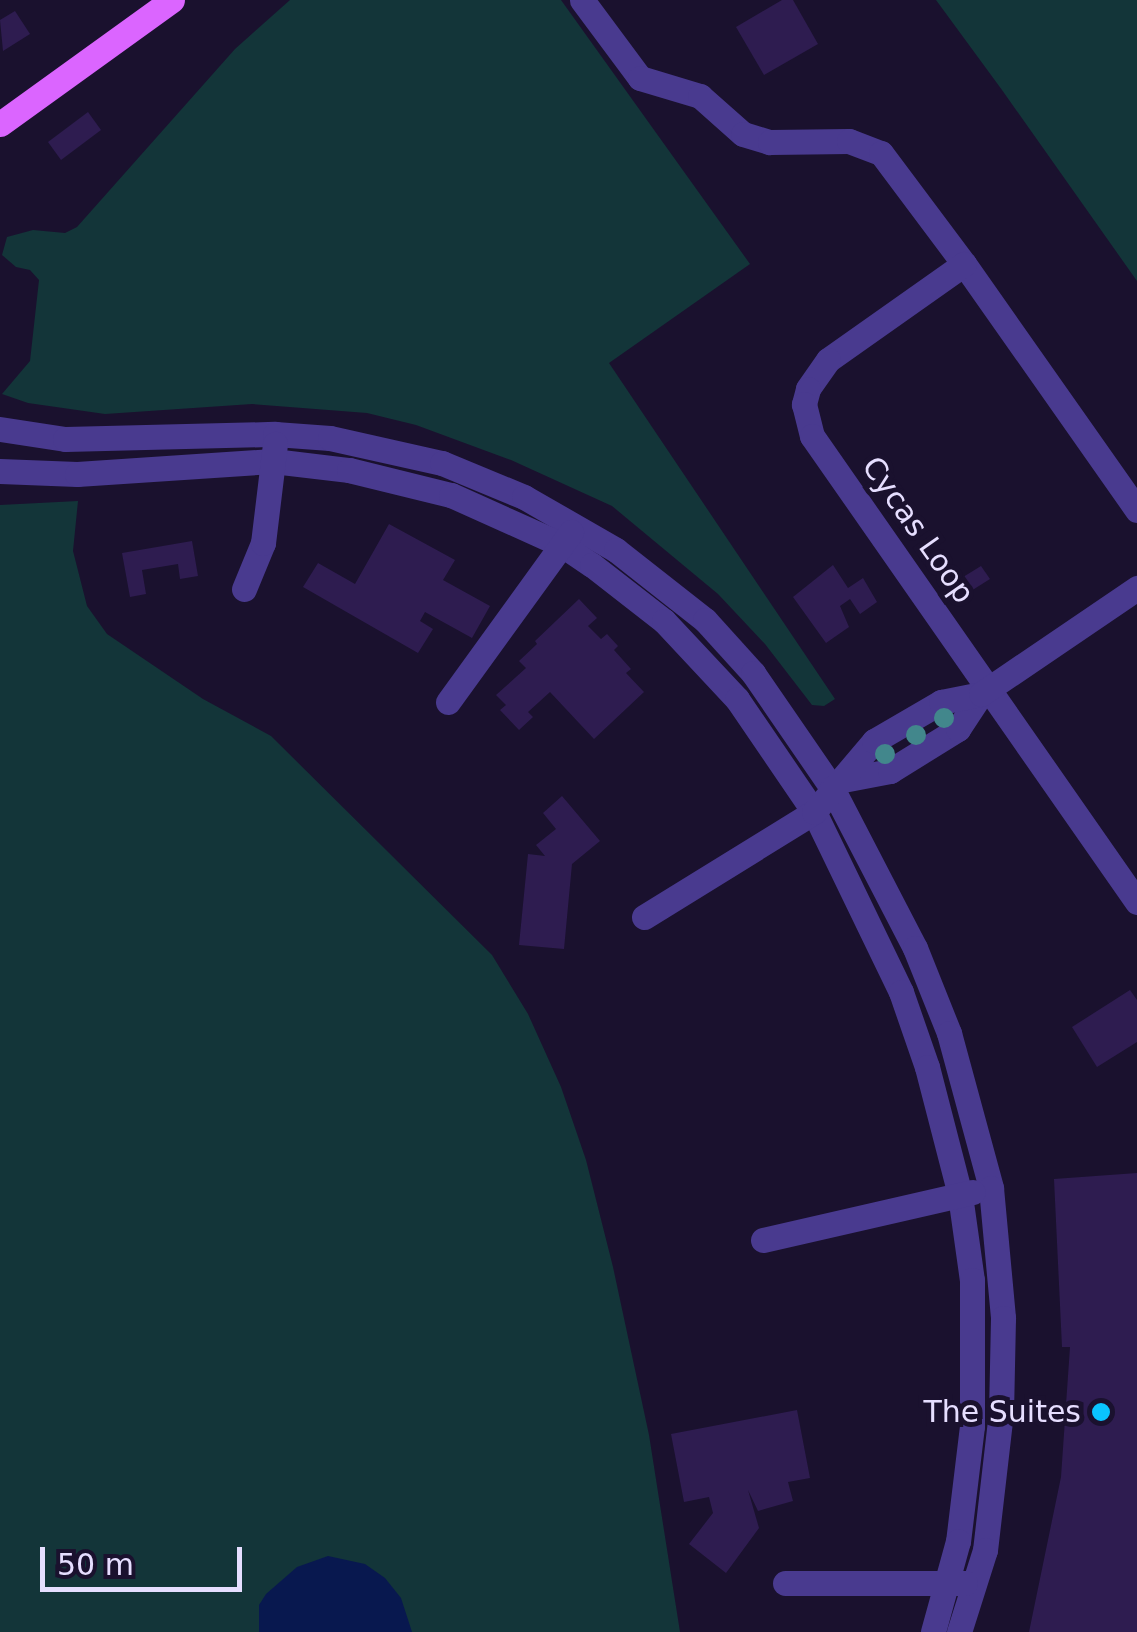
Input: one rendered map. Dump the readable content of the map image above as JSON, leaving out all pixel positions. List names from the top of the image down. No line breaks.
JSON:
{"streets":{"street":["Cycas Loop"]},"places":["The Suites"],"scale_bar":"50 m"}
